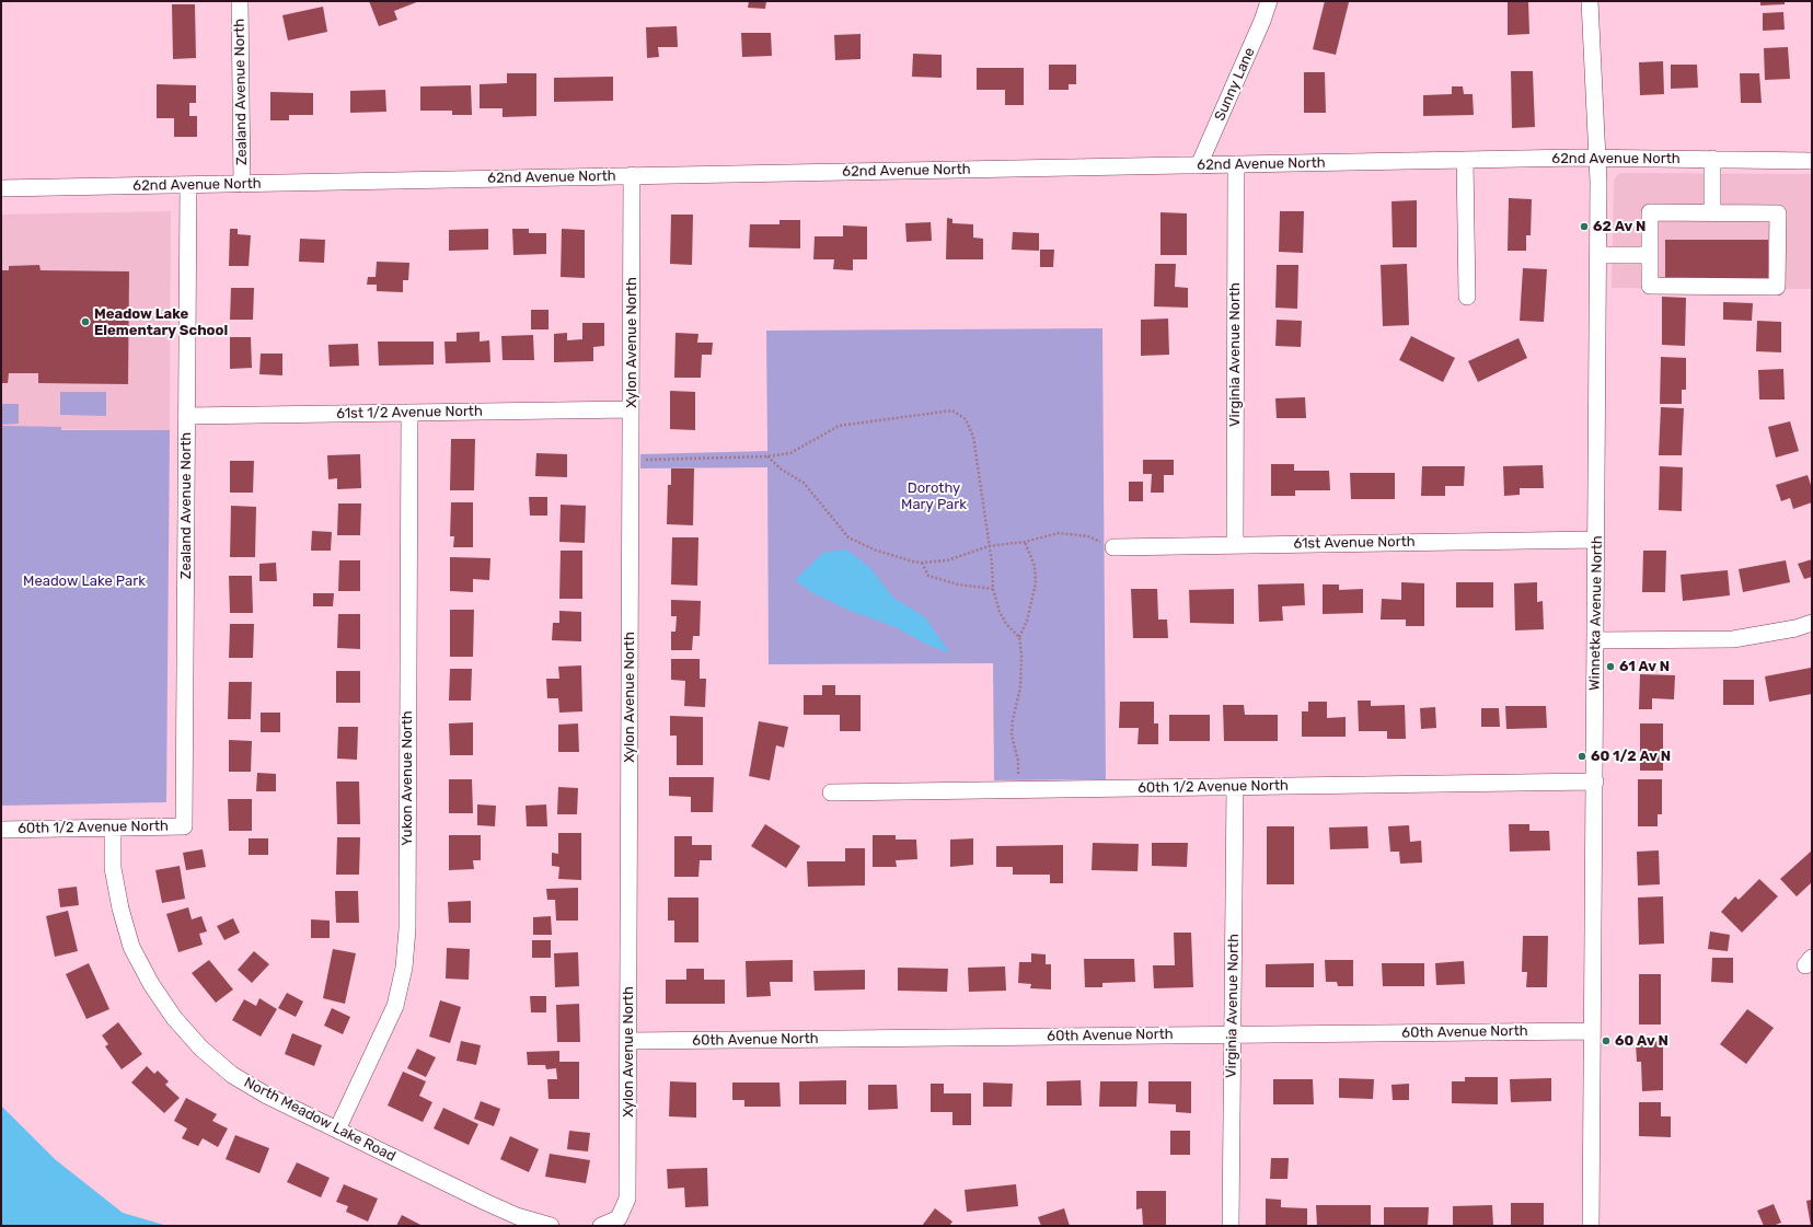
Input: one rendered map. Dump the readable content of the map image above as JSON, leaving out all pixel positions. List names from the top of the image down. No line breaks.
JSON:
{"streets":{"street":["Sunny Lane","Zealand Avenue North","62nd Avenue North","Xylon Avenue North","Virginia Avenue North","61st 1/2 Avenue North","61st Avenue North","Winnetka Avenue North","Yukon Avenue North","60th 1/2 Avenue North","60th Avenue North","North Meadow Lake Road"]},"crossings":[["Sunny Lane","62nd Avenue North"],["Zealand Avenue North","62nd Avenue North"],["Zealand Avenue North","61st 1/2 Avenue North"],["Zealand Avenue North","60th 1/2 Avenue North"],["62nd Avenue North","Xylon Avenue North"],["62nd Avenue North","Virginia Avenue North"],["62nd Avenue North","Winnetka Avenue North"],["Xylon Avenue North","61st 1/2 Avenue North"],["Xylon Avenue North","60th Avenue North"],["Virginia Avenue North","61st Avenue North"],["Virginia Avenue North","60th 1/2 Avenue North"],["Virginia Avenue North","60th Avenue North"],["61st 1/2 Avenue North","Yukon Avenue North"],["61st Avenue North","Winnetka Avenue North"],["Winnetka Avenue North","60th 1/2 Avenue North"],["Winnetka Avenue North","60th Avenue North"],["Yukon Avenue North","North Meadow Lake Road"],["60th 1/2 Avenue North","North Meadow Lake Road"]],"parks":["Dorothy Mary Park","Meadow Lake Park"],"places":["62 Av N","Meadow Lake Elementary School","61 Av N","60 1/2 Av N","60 Av N"]}
